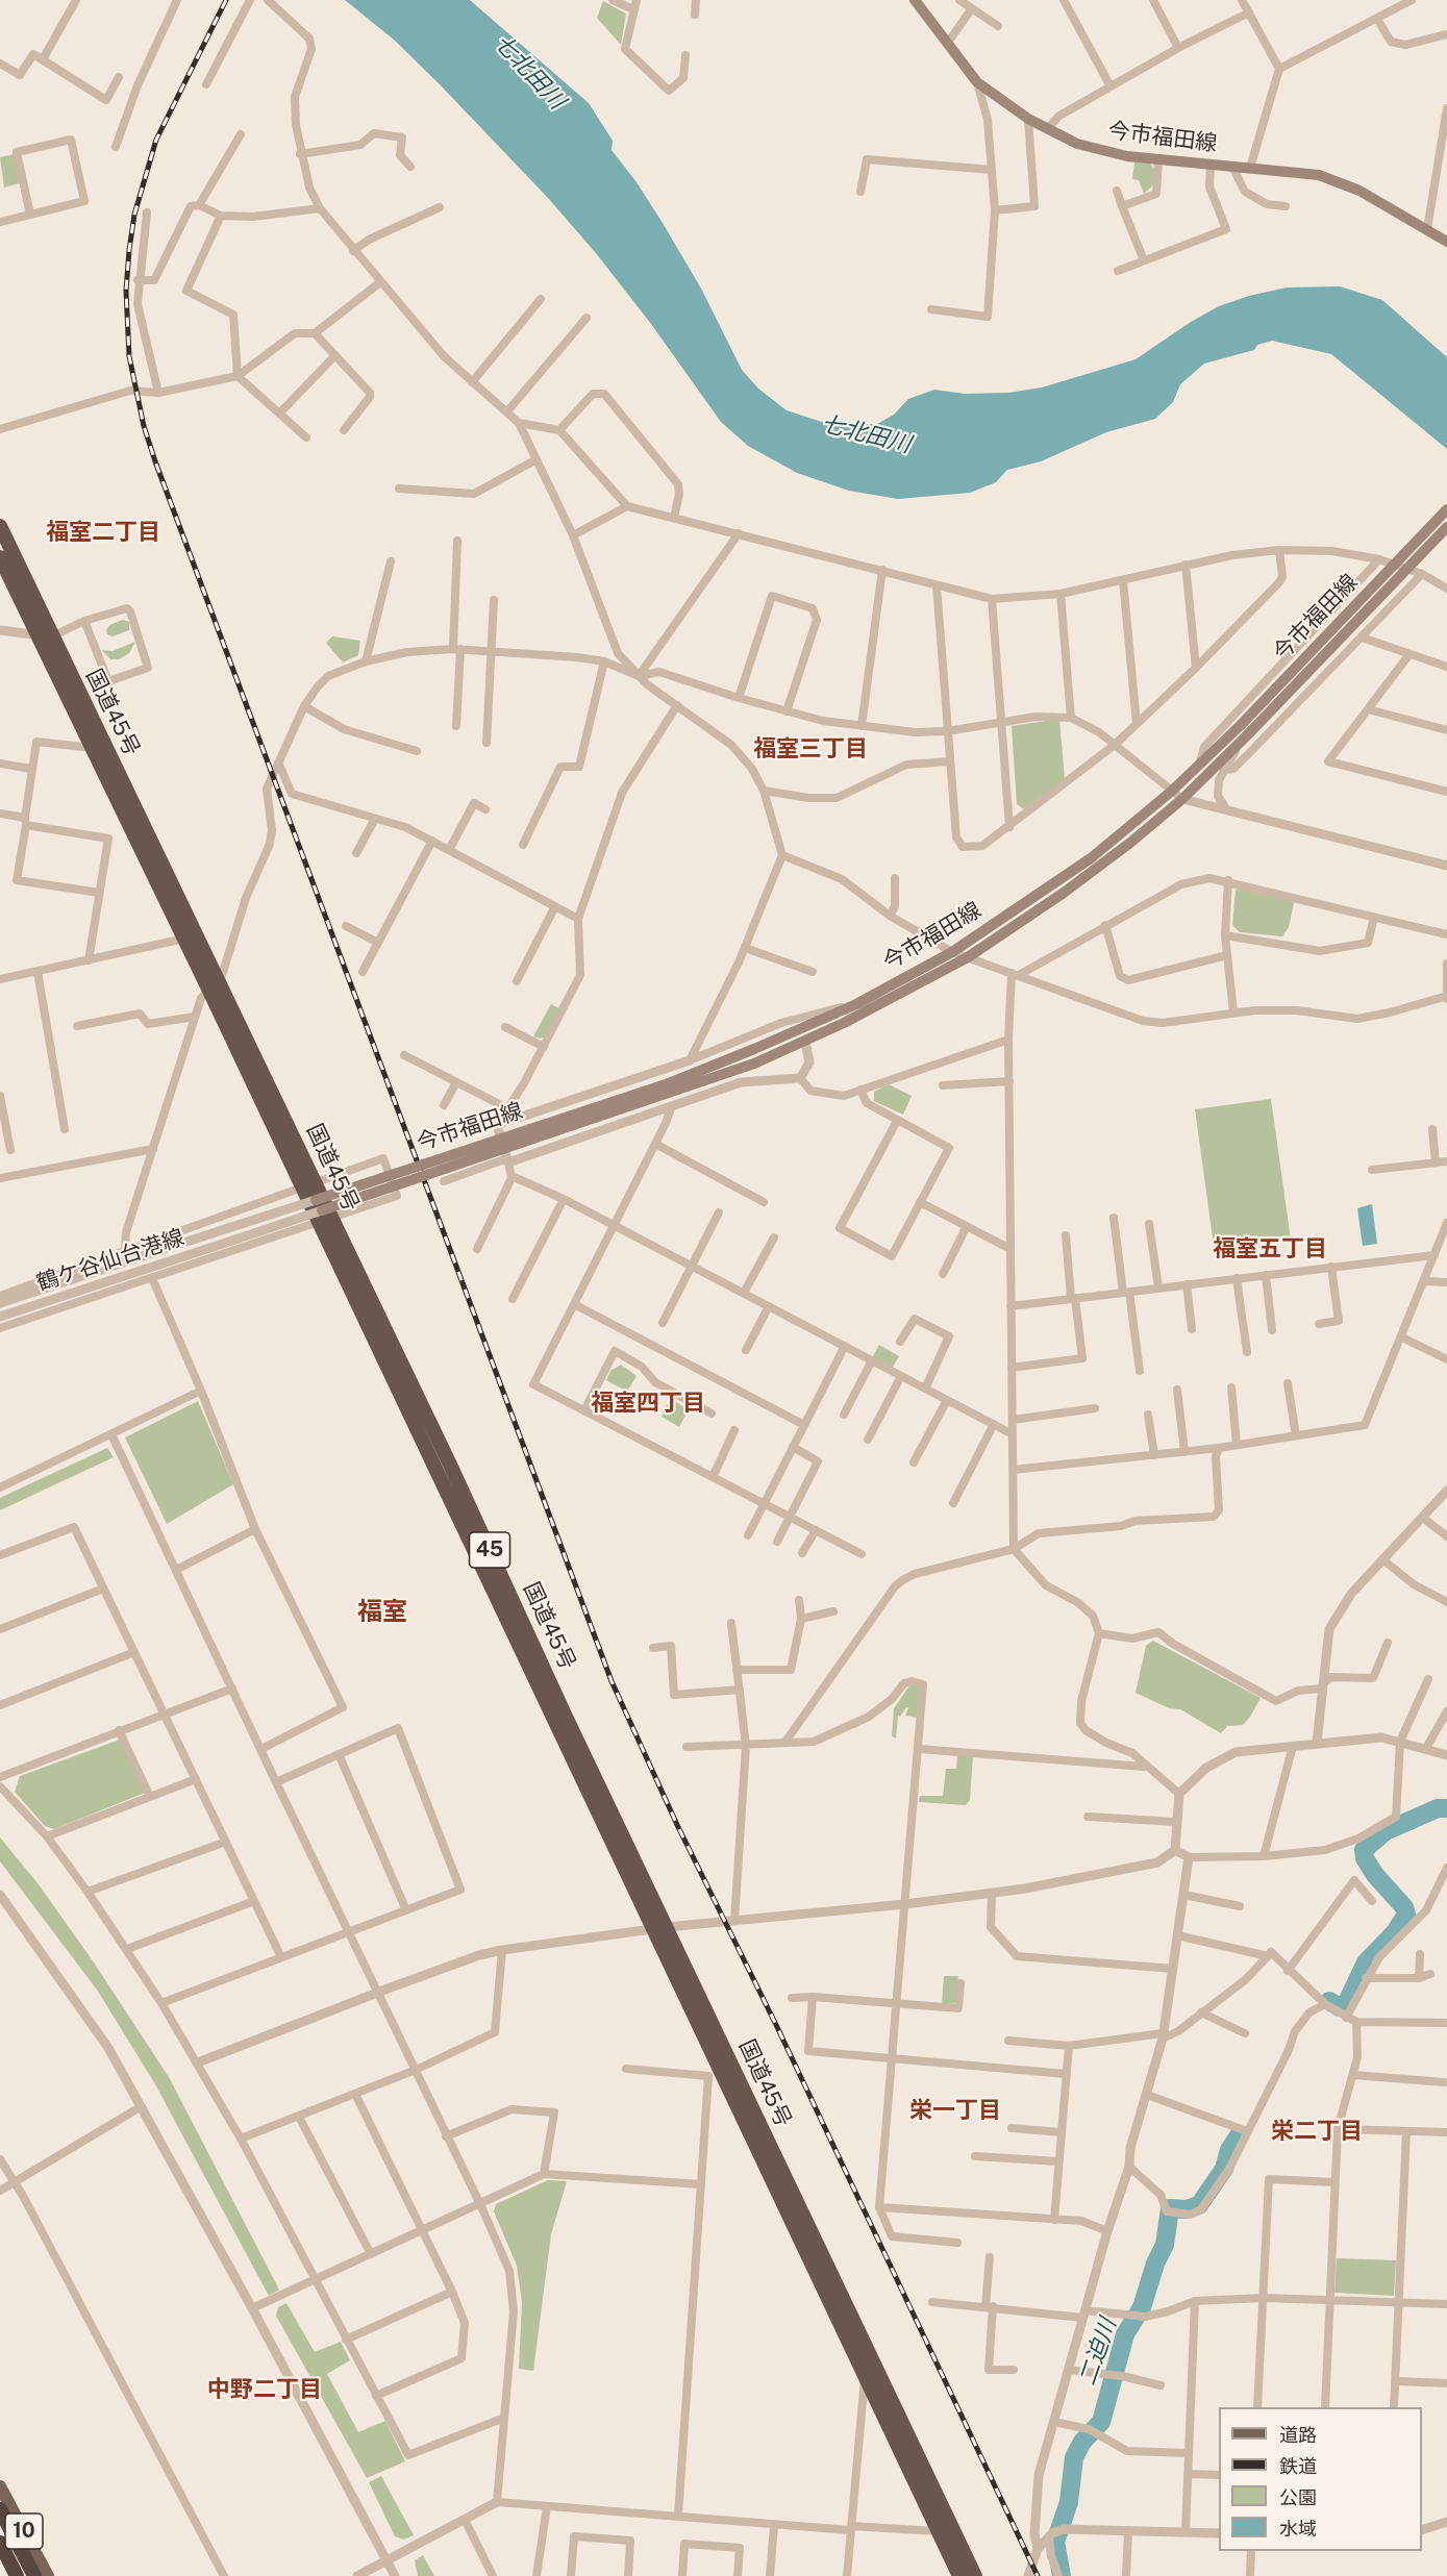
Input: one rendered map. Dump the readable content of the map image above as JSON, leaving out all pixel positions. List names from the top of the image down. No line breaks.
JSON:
{"streets":{"highway":["国道45号","45"],"main road":["今市福田線","10"],"street":["鶴ケ谷仙台港線"]},"crossings":[["今市福田線","国道45号"],["今市福田線","鶴ケ谷仙台港線"],["国道45号","鶴ケ谷仙台港線"]],"districts":["福室二丁目","福室三丁目","福室五丁目","福室四丁目","福室","栄一丁目","栄二丁目","中野二丁目"],"water":["七北田川","二迫川"],"legend":["道路","鉄道","公園","水域"]}
